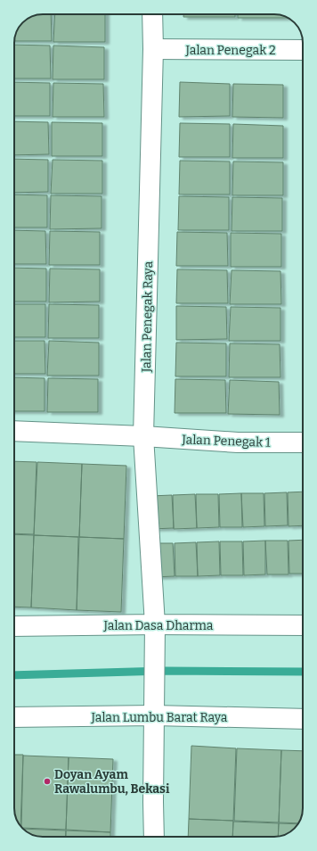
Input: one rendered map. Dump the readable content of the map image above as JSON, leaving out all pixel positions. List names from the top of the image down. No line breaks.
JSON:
{"streets":{"street":["Jalan Penegak 2","Jalan Penegak Raya","Jalan Penegak 1","Jalan Dasa Dharma","Jalan Lumbu Barat Raya"]},"crossings":[["Jalan Penegak 2","Jalan Penegak Raya"],["Jalan Penegak Raya","Jalan Penegak 1"],["Jalan Penegak Raya","Jalan Dasa Dharma"],["Jalan Penegak Raya","Jalan Lumbu Barat Raya"]],"places":["Doyan Ayam Rawalumbu, Bekasi"]}
